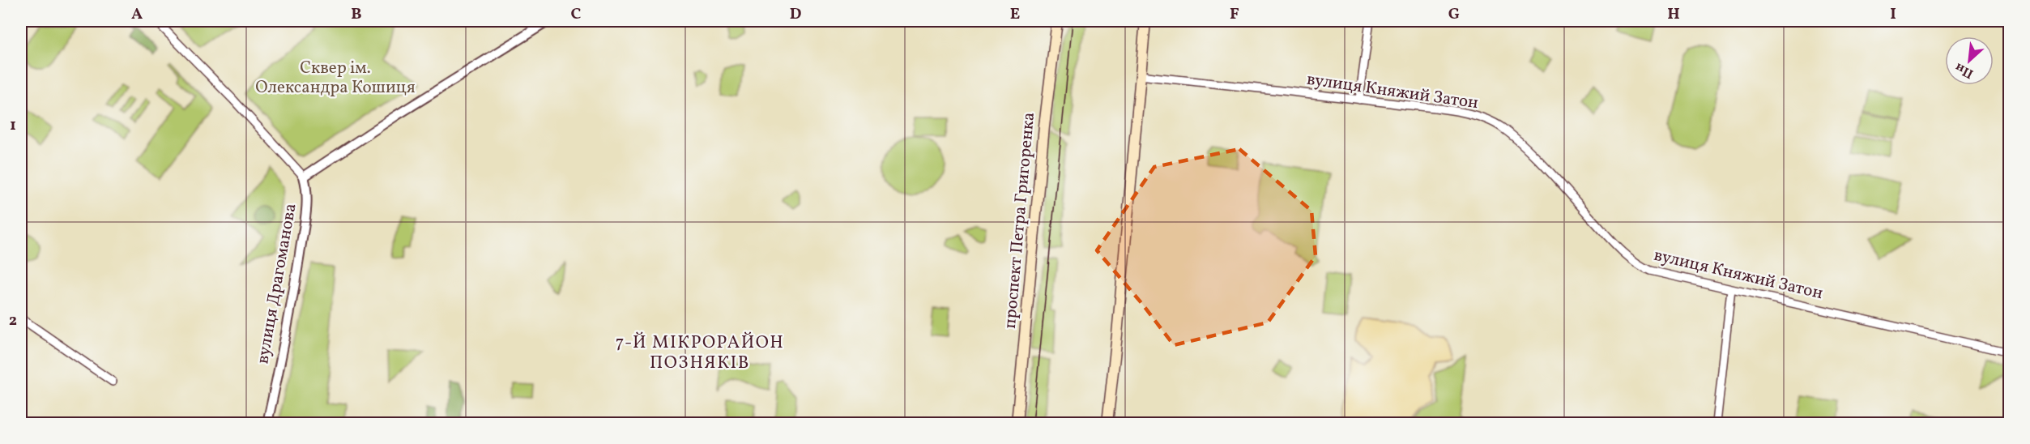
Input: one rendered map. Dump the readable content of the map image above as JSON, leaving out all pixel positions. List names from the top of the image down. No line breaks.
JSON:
{"streets":{"main road":["проспект Петра Григоренка"],"street":["вулиця Княжий Затон","вулиця Драгоманова"]},"districts":["7-Й МІКРОРАЙОН ПОЗНЯКІВ"],"parks":["Сквер ім. Олександра Кошиця"],"north":"bottom left","grid":{"columns":["A","B","C","D","E","F","G","H","I"],"rows":["1","2"]}}
